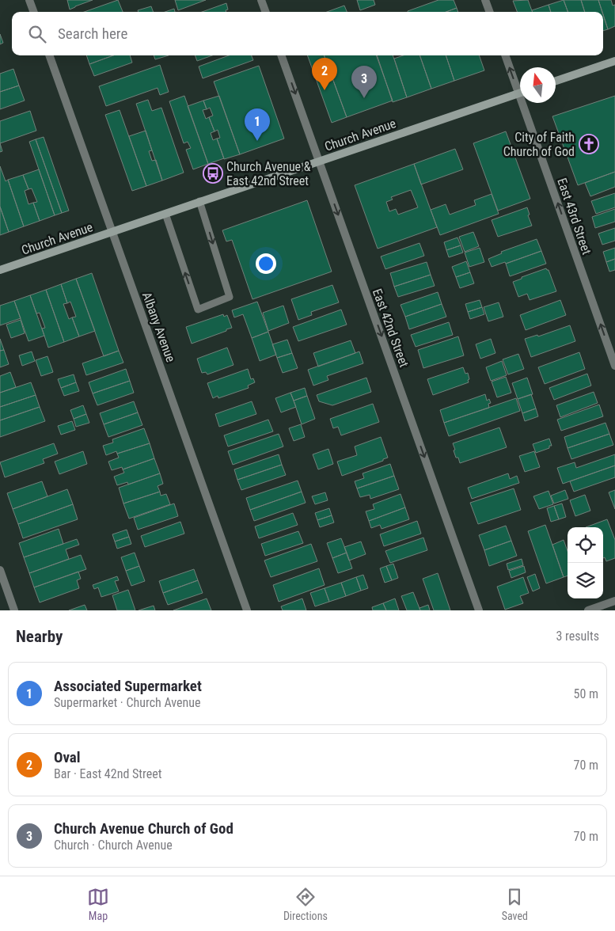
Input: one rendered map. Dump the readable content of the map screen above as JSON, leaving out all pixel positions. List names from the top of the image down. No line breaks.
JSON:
{"streets":{"main road":["Church Avenue"],"street":["East 43rd Street","Albany Avenue","East 42nd Street"]},"crossings":[["Church Avenue","Albany Avenue"],["Church Avenue","East 42nd Street"]],"one_way":["East 43rd Street","East 42nd Street"],"places":{"church":["City of Faith Church of God"],"bus stop":["Church Avenue & East 42nd Street"]},"north":"top","page":{"search":"Search here","pins":["2","3","1"],"heading":["Nearby","3 results"],"list":[{"mark":"1","name":"Associated Supermarket","note":"Supermarket · Church Avenue","value":"50 m"},{"mark":"2","name":"Oval","note":"Bar · East 42nd Street","value":"70 m"},{"mark":"3","name":"Church Avenue Church of God","note":"Church · Church Avenue","value":"70 m"}],"nav":["Map","Directions","Saved"]}}
